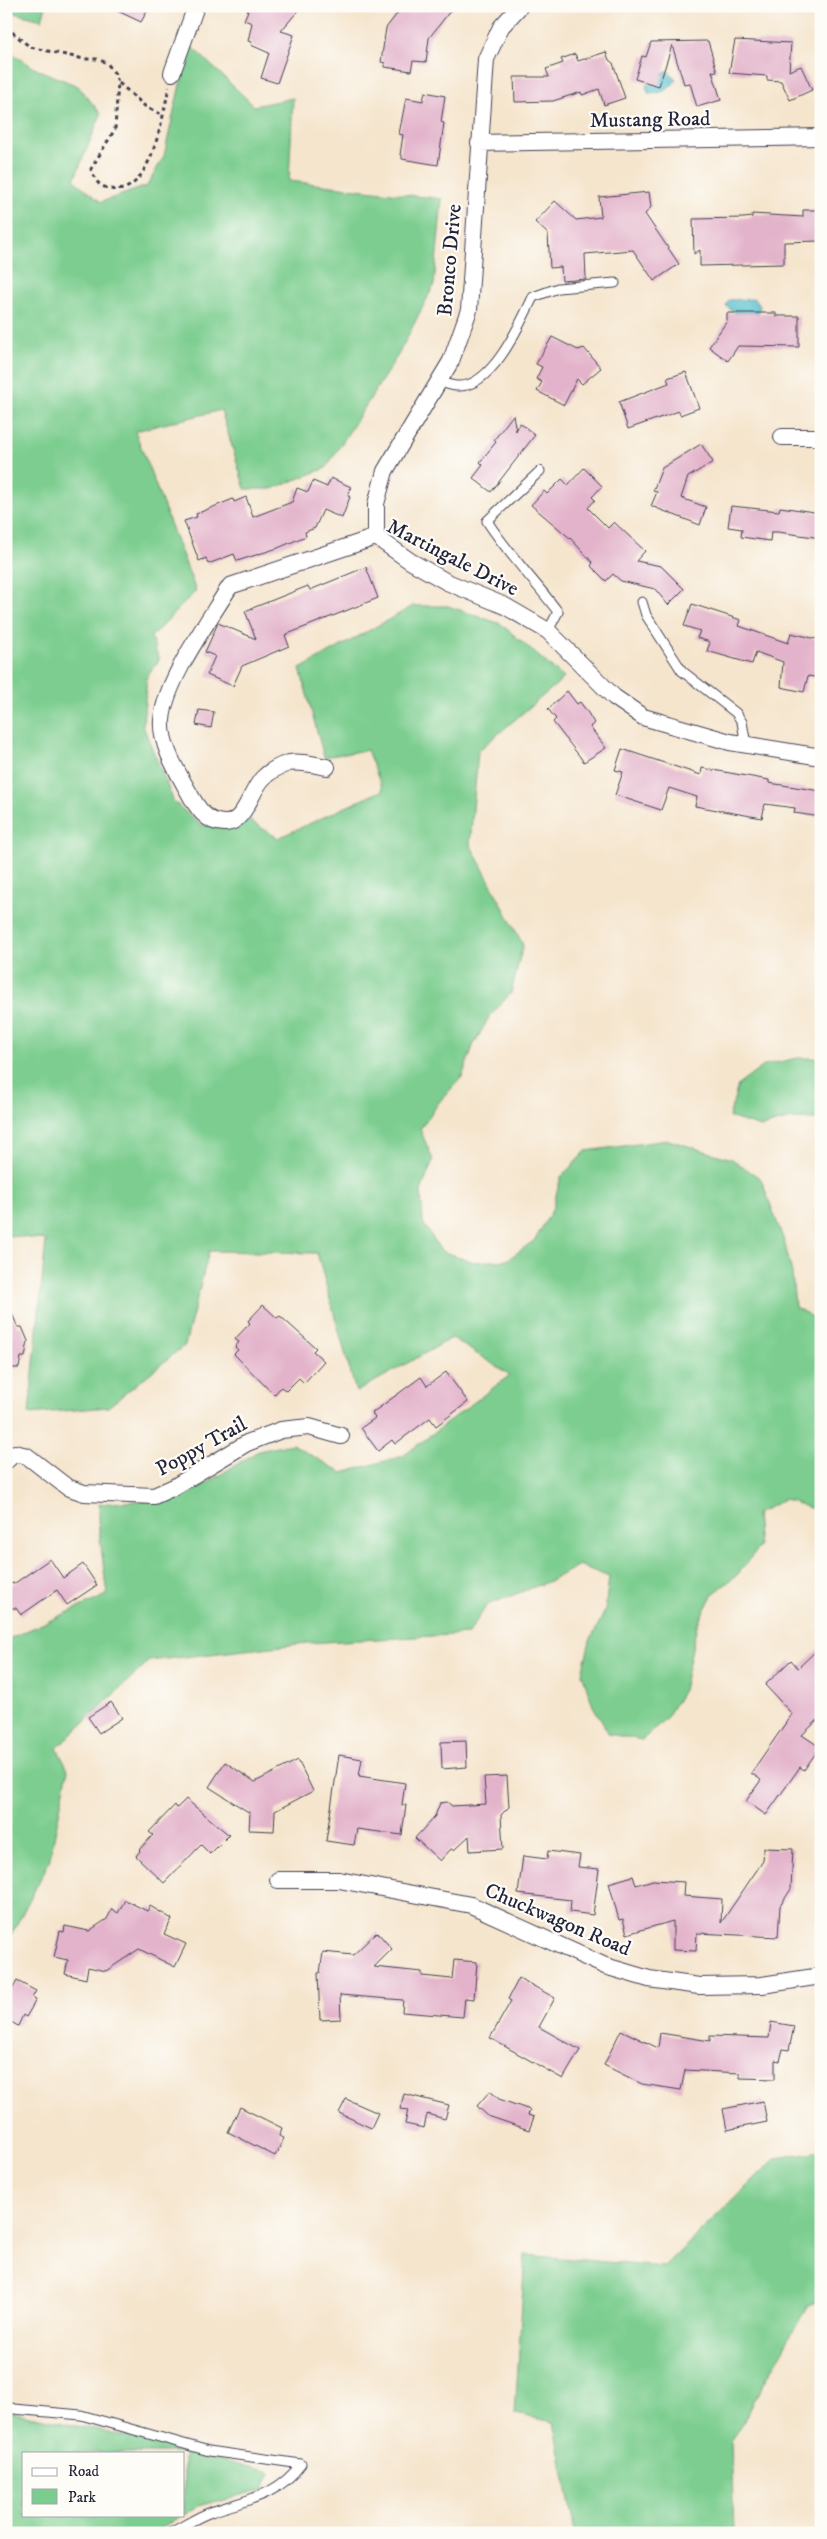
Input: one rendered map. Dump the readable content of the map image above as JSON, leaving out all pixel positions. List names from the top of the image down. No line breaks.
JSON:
{"streets":{"street":["Mustang Road","Bronco Drive","Martingale Drive","Poppy Trail","Chuckwagon Road"]},"crossings":[["Mustang Road","Bronco Drive"],["Bronco Drive","Martingale Drive"]],"legend":["Road","Park"]}
